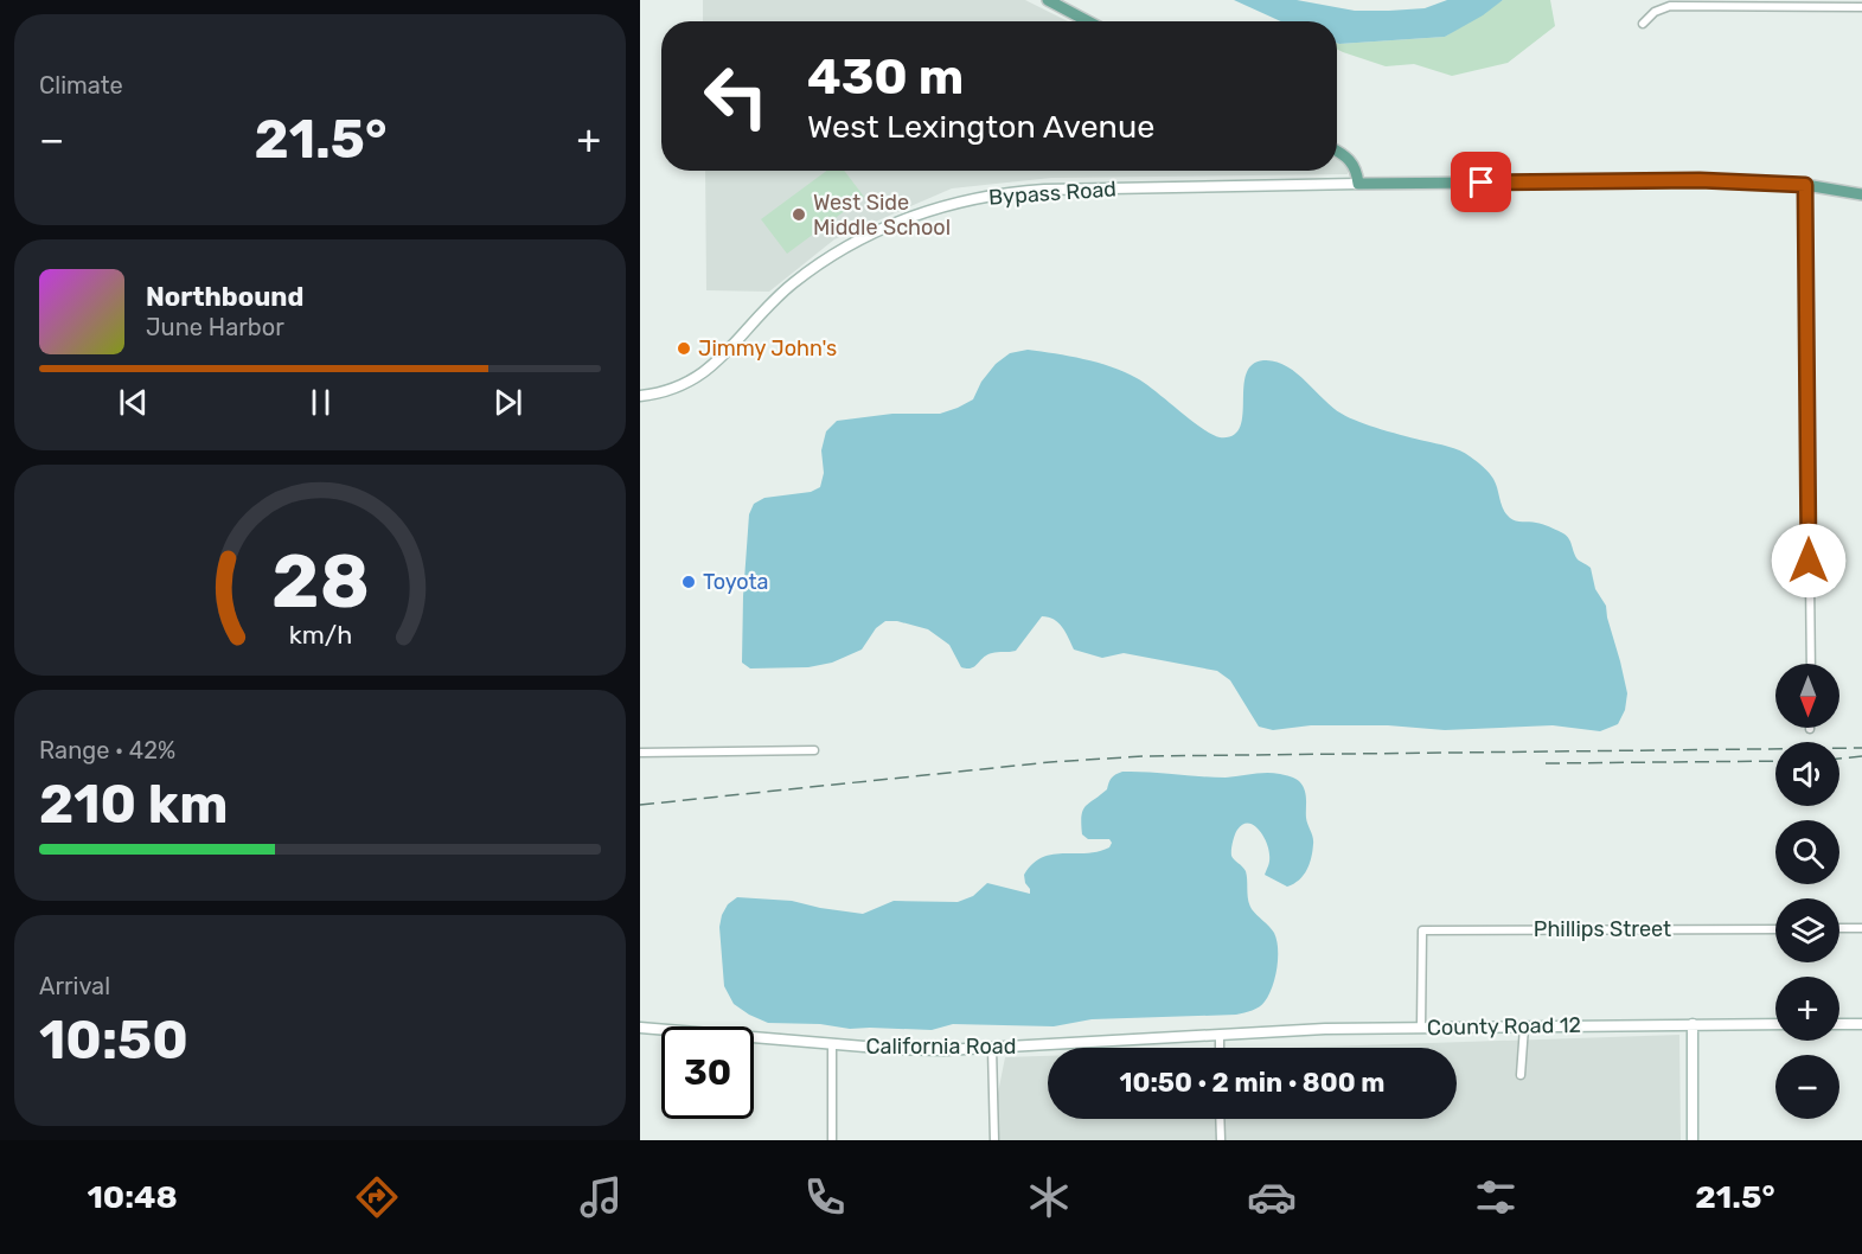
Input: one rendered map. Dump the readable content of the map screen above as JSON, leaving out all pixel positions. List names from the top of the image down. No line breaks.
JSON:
{"streets":{"main road":["Bypass Road","County Road 12","California Road"],"street":["Phillips Street"]},"crossings":[["Phillips Street","County Road 12"],["County Road 12","California Road"]],"places":["West Side Middle School","Jimmy John's","Toyota"],"north":"bottom","page":{"tile":["Climate",["Range · 42%","210 km"],["Arrival","10:50"]],"turn":["430 m","West Lexington Avenue"],"heat":["−","21.5°","+"],"song":["Northbound","June Harbor"],"map_buttons":["+","−"],"limit":"30","trip":"10:50 · 2 min · 800 m","tabs":["10:48","21.5°"],"gauge":["28","km/h"]}}
